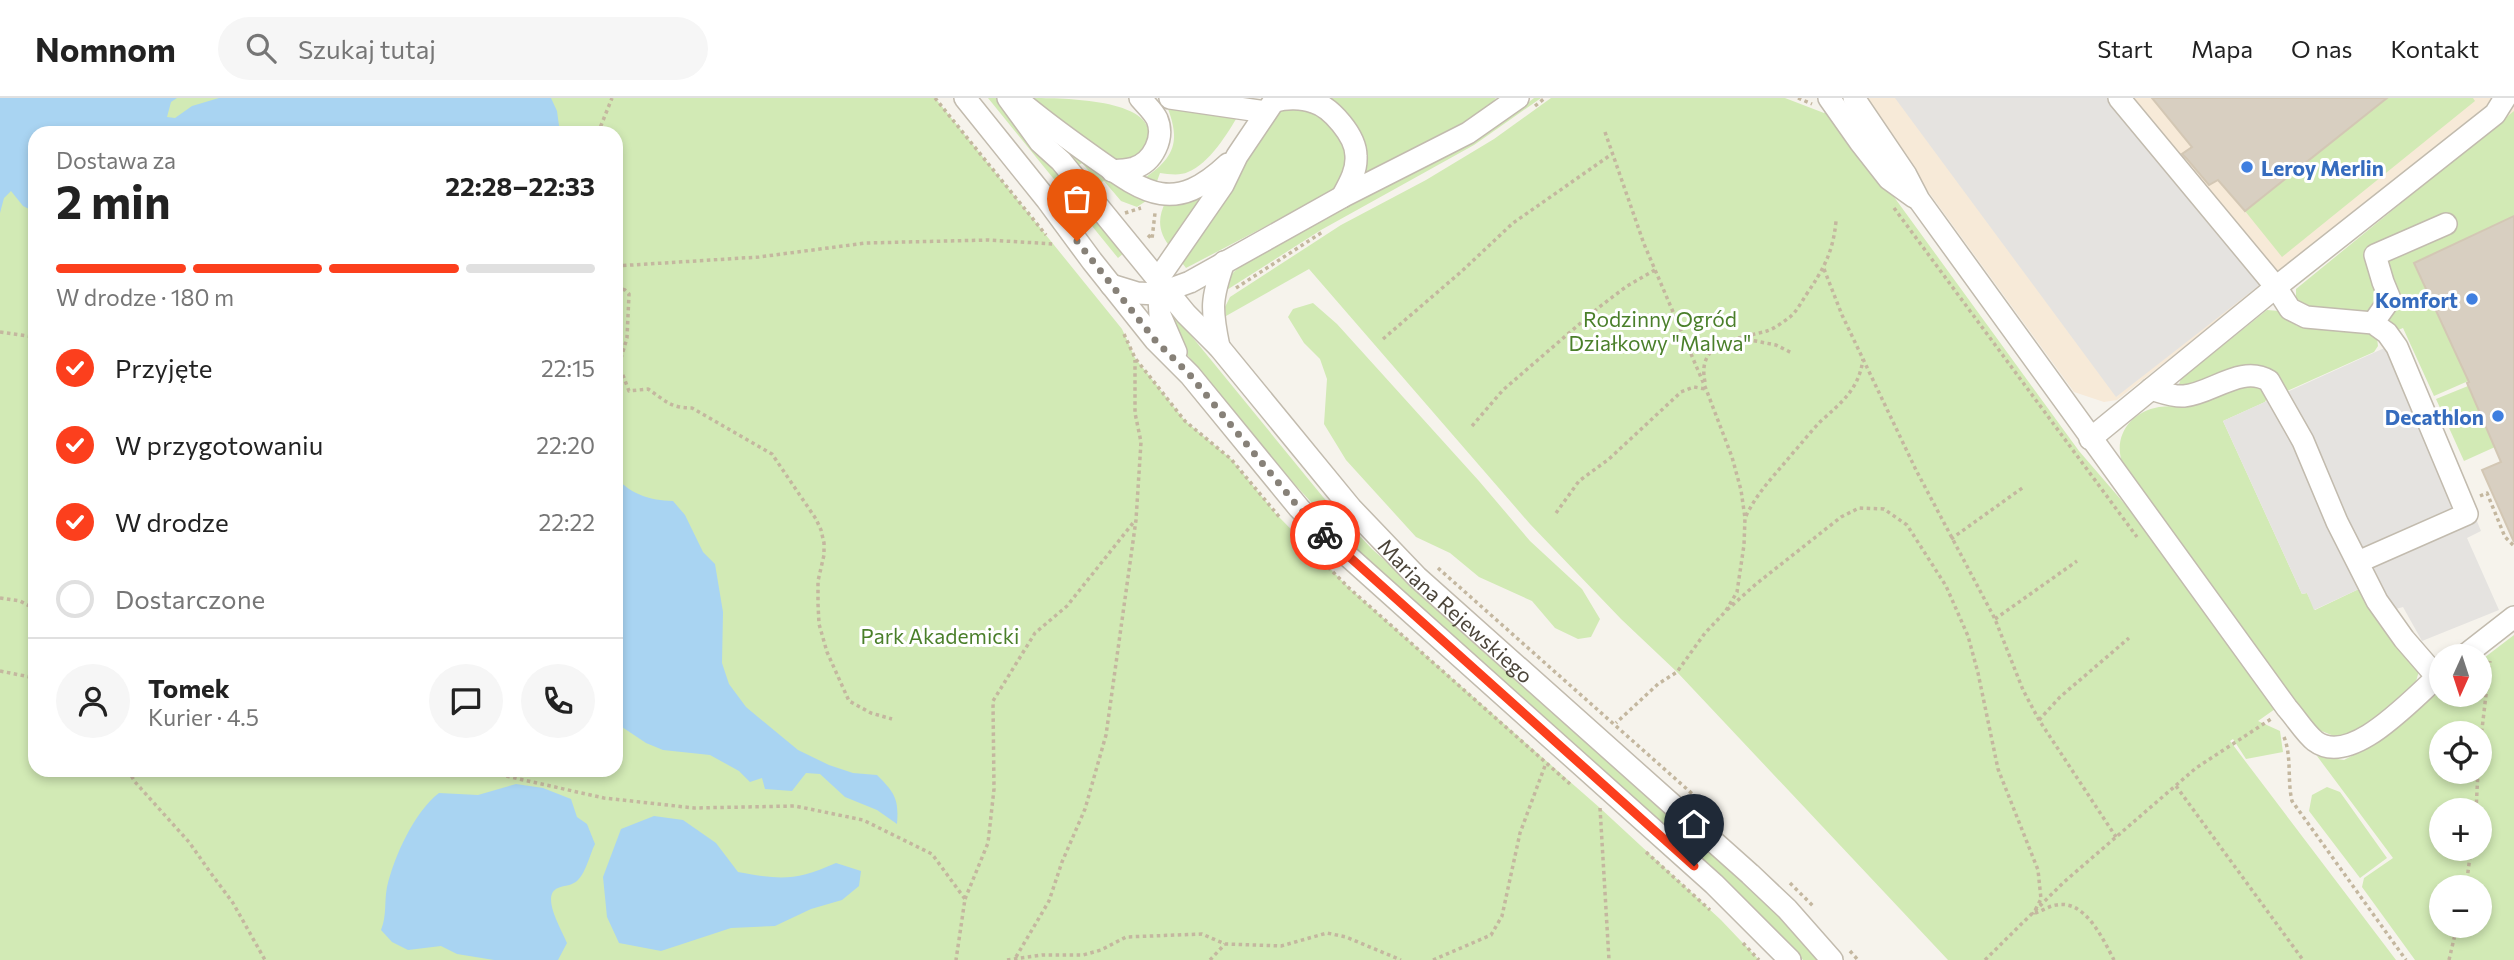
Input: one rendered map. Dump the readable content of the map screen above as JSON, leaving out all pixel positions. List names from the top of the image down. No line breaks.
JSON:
{"streets":{"street":["Mariana Rejewskiego"]},"parks":["Rodzinny Ogród Działkowy \"Malwa\"","Park Akademicki"],"places":["Leroy Merlin","Komfort","Decathlon"],"north":"bottom","page":{"header":"Nomnom","search":"Szukaj tutaj","nav":["Start","Mapa","O nas","Kontakt"],"heading":["2 min","Dostawa za","22:28–22:33"],"panel":["Tomek","Kurier · 4.5"],"bar":"W drodze · 180 m","list":[["Przyjęte","22:15"],["W przygotowaniu","22:20"],["W drodze","22:22"],"Dostarczone"],"map_buttons":["+","−"]}}
